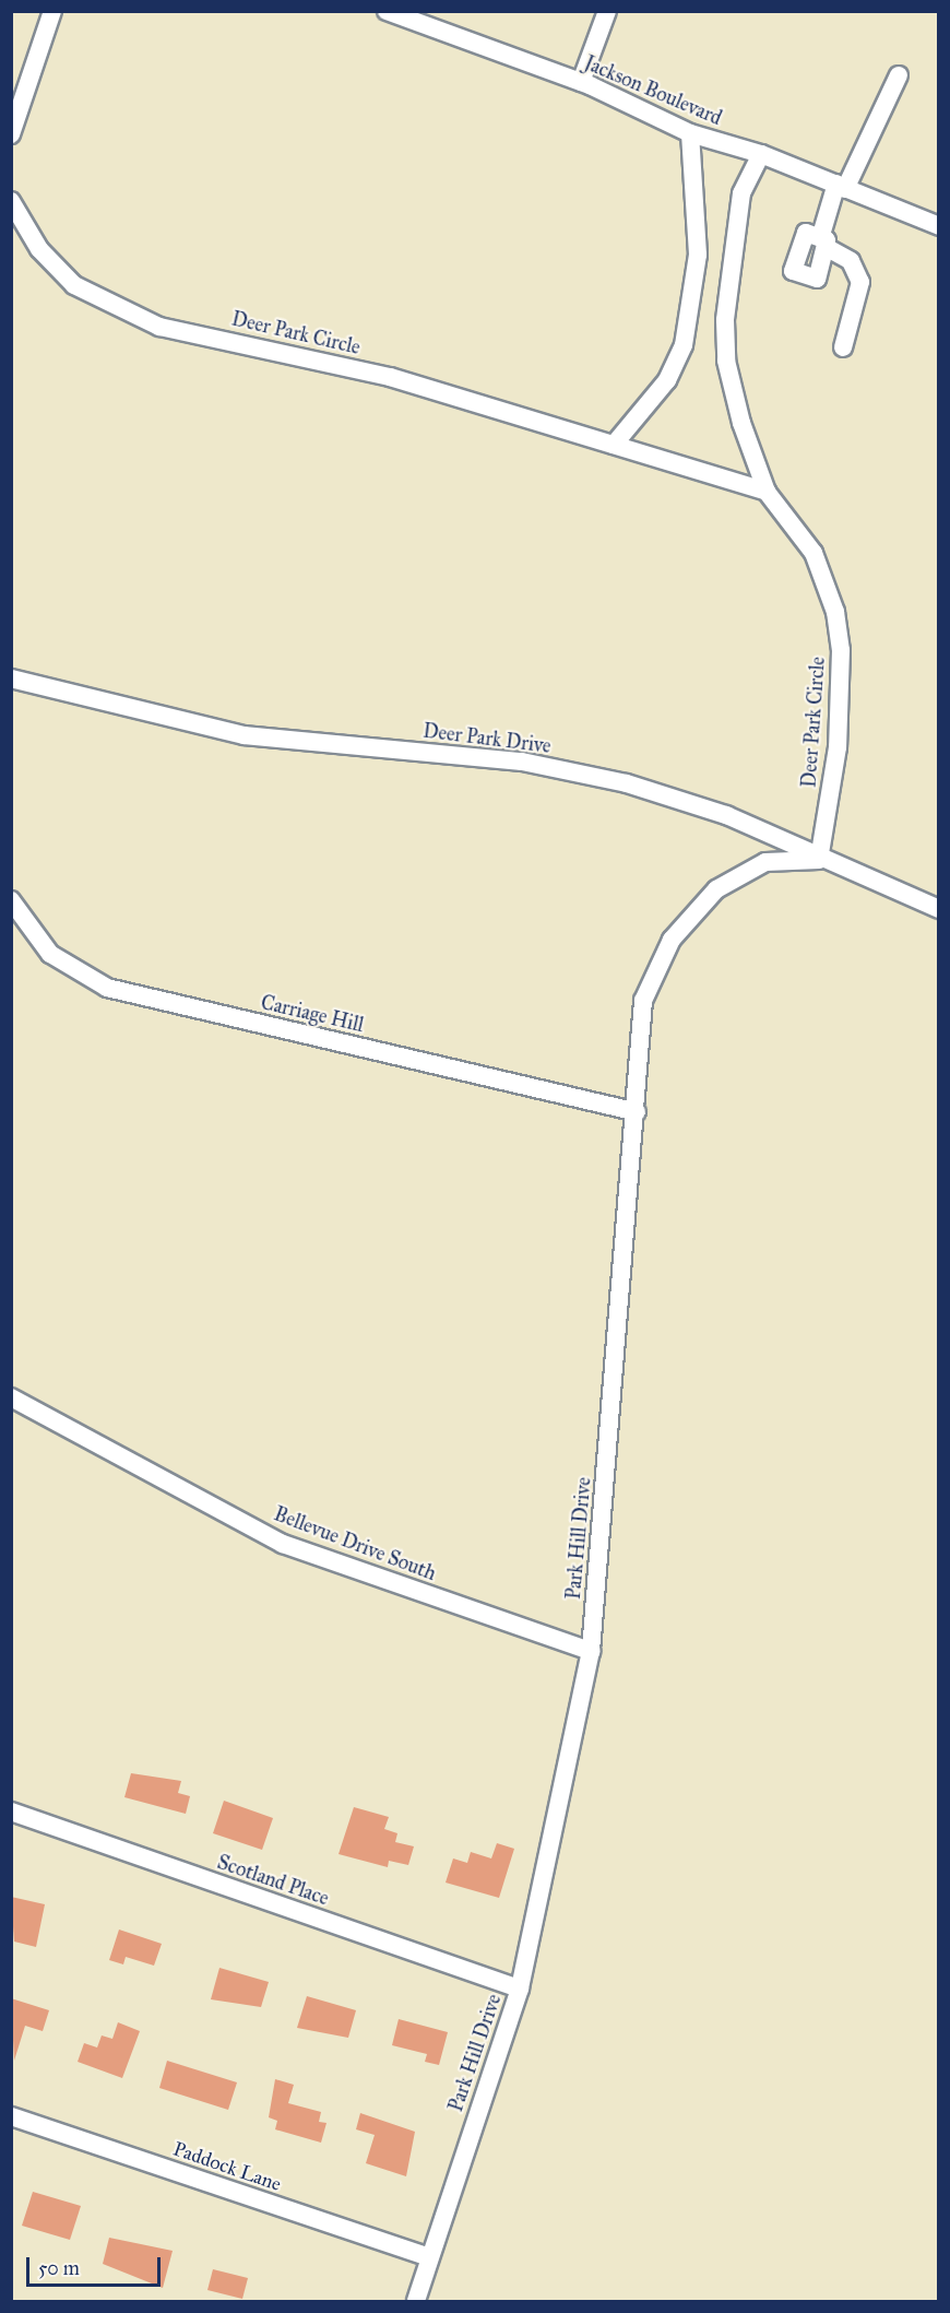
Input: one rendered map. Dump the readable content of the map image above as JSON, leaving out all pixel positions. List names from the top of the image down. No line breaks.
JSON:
{"streets":{"street":["Jackson Boulevard","Deer Park Circle","Deer Park Drive","Carriage Hill","Park Hill Drive","Bellevue Drive South","Scotland Place","Paddock Lane"]},"crossings":[["Deer Park Circle","Deer Park Drive"],["Deer Park Circle","Park Hill Drive"],["Deer Park Drive","Park Hill Drive"],["Carriage Hill","Park Hill Drive"],["Park Hill Drive","Bellevue Drive South"],["Park Hill Drive","Scotland Place"],["Park Hill Drive","Paddock Lane"]],"scale_bar":"50 m"}
